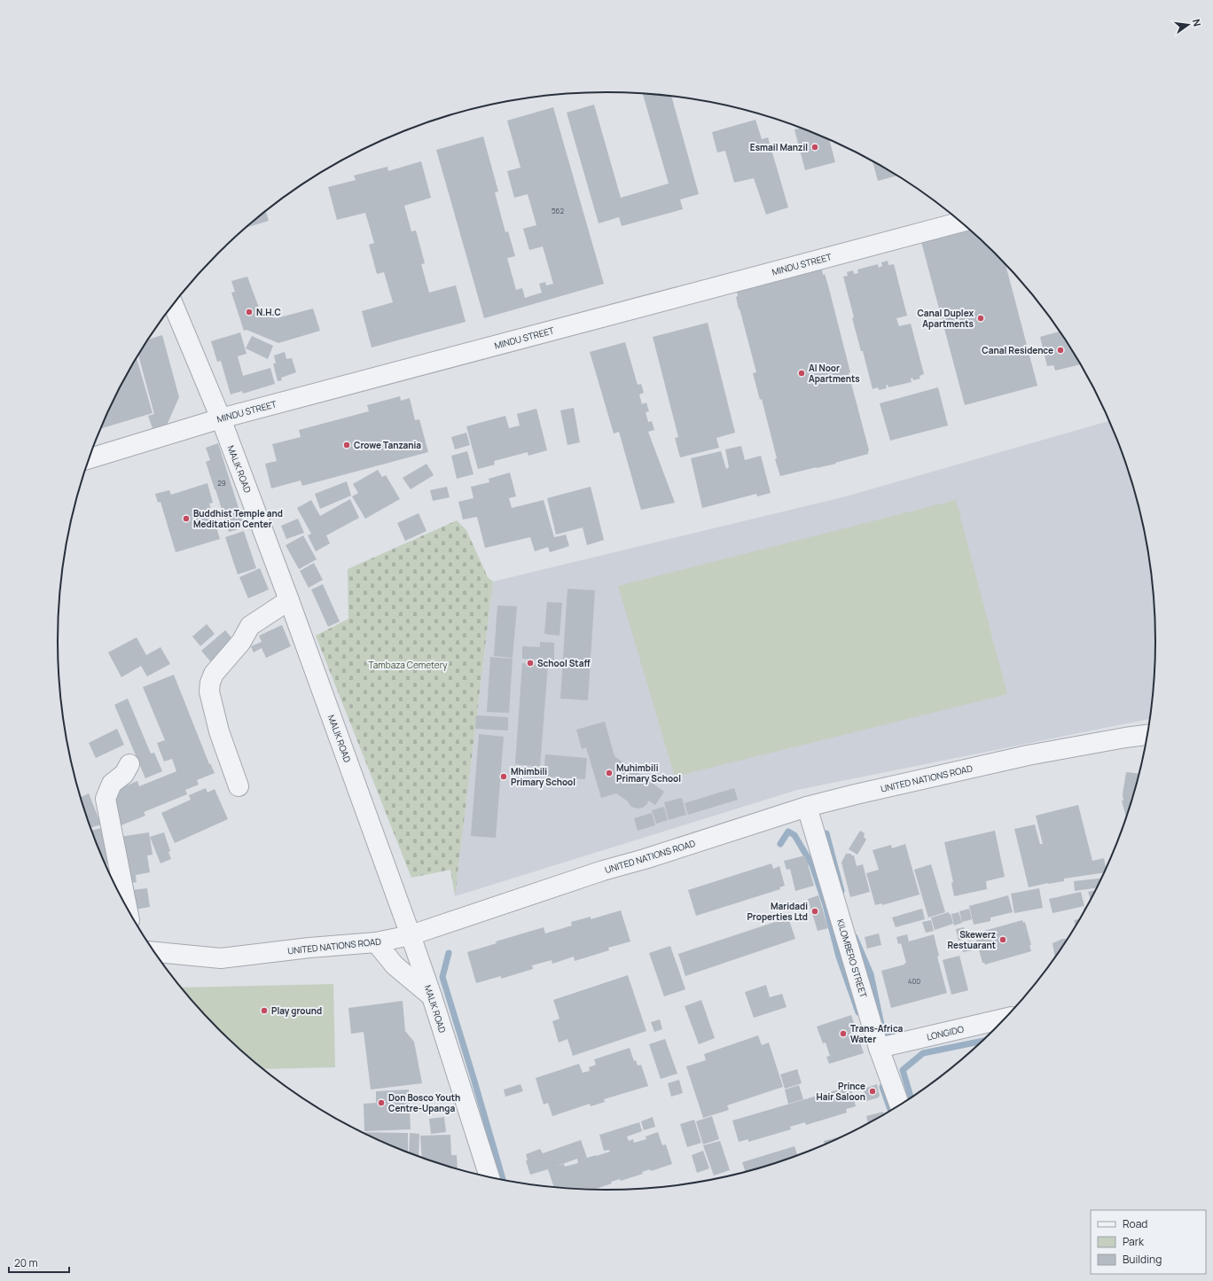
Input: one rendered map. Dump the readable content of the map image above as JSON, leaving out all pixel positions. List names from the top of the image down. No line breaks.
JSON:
{"streets":{"street":["MINDU STREET","MALIK ROAD","UNITED NATIONS ROAD","KILOMBERO STREET","LONGIDO"]},"crossings":[["MINDU STREET","MALIK ROAD"],["MALIK ROAD","UNITED NATIONS ROAD"],["UNITED NATIONS ROAD","KILOMBERO STREET"],["KILOMBERO STREET","LONGIDO"]],"parks":["Tambaza Cemetery"],"places":["Esmail Manzil","N.H.C","Canal Duplex Apartments","Canal Residence","Al Noor Apartments","Crowe Tanzania","Buddhist Temple and Meditation Center","School Staff","Muhimbili Primary School","Mhimbili Primary School","Maridadi Properties Ltd","Skewerz Restuarant","Play ground","Trans-Africa Water","Prince Hair Saloon","Don Bosco Youth Centre-Upanga"],"house_numbers":["562","29","400"],"legend":["Road","Park","Building"],"scale_bar":"20 m","north":"right"}
